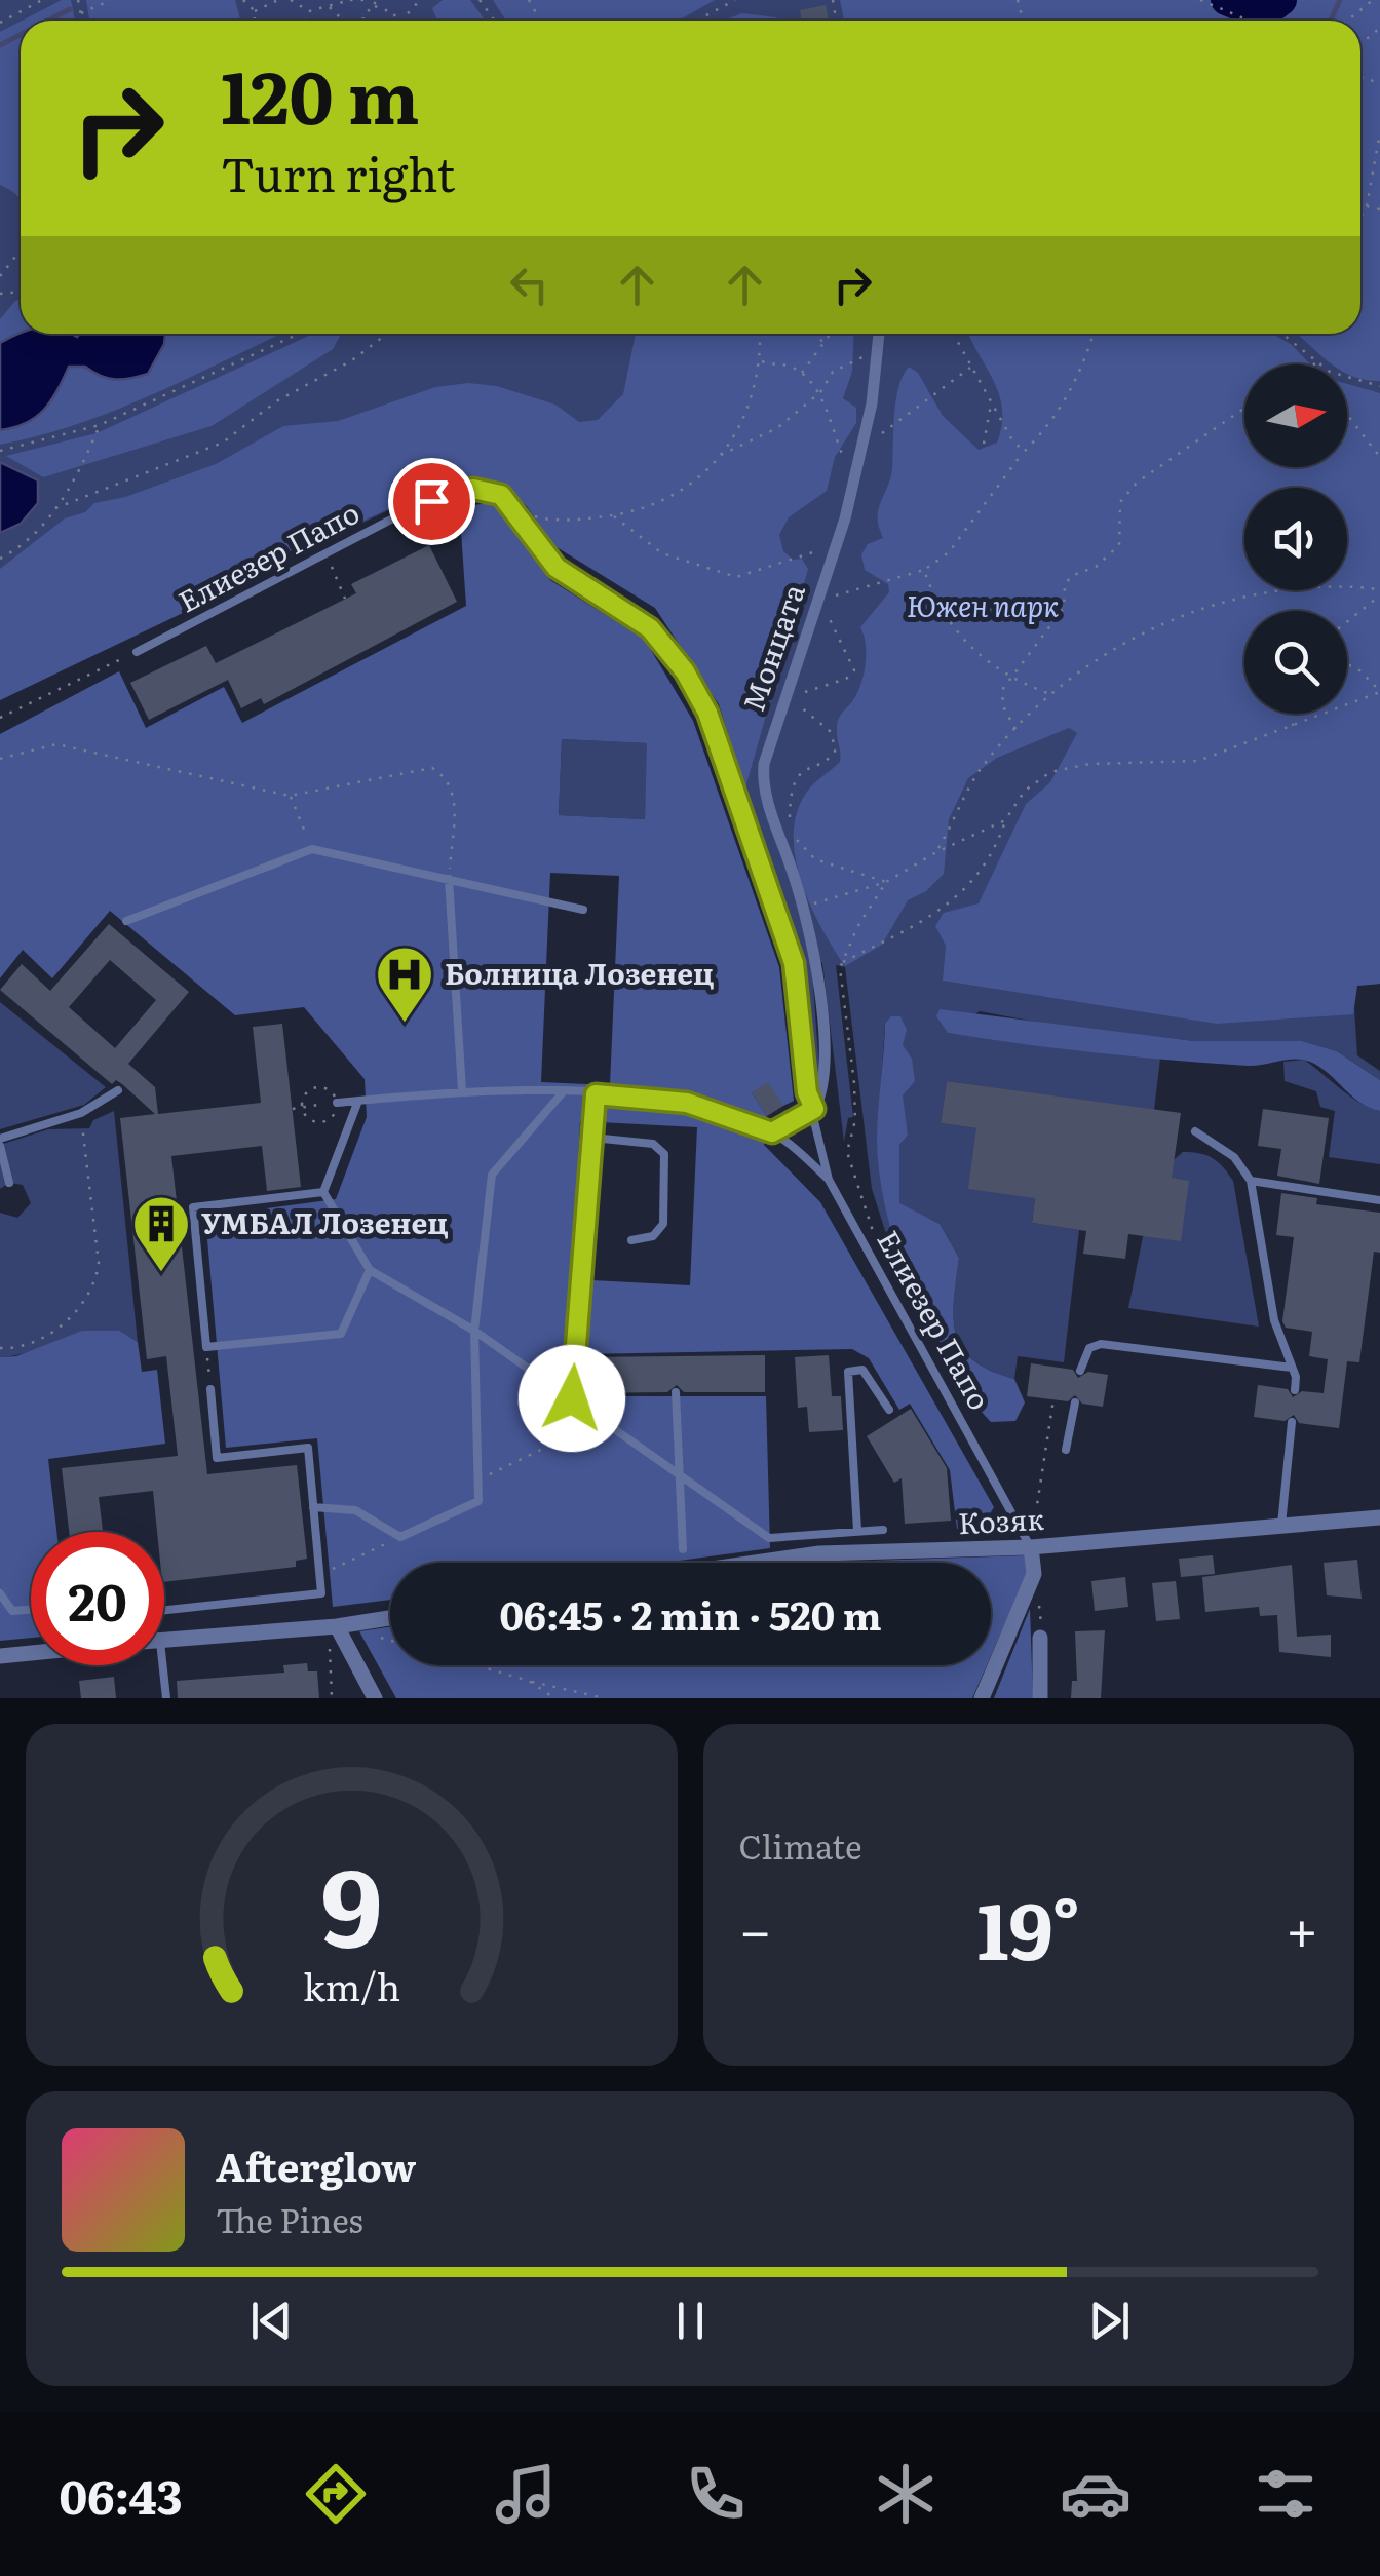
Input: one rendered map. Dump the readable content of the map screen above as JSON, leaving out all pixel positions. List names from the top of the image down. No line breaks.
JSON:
{"streets":{"street":["Монцата","Козяк"],"lane":["Елиезер Папо"]},"crossings":[["Елиезер Папо","Монцата"],["Елиезер Папо","Козяк"]],"parks":["Южен парк"],"places":{"hospital":["Болница Лозенец"],"building":["УМБАЛ Лозенец"]},"north":"right","page":{"turn":["120 m","Turn right"],"limit":"20","trip":"06:45 · 2 min · 520 m","tile":"Climate","heat":["−","19°","+"],"song":["Afterglow","The Pines"],"tabs":"06:43","gauge":["9","km/h"]}}
